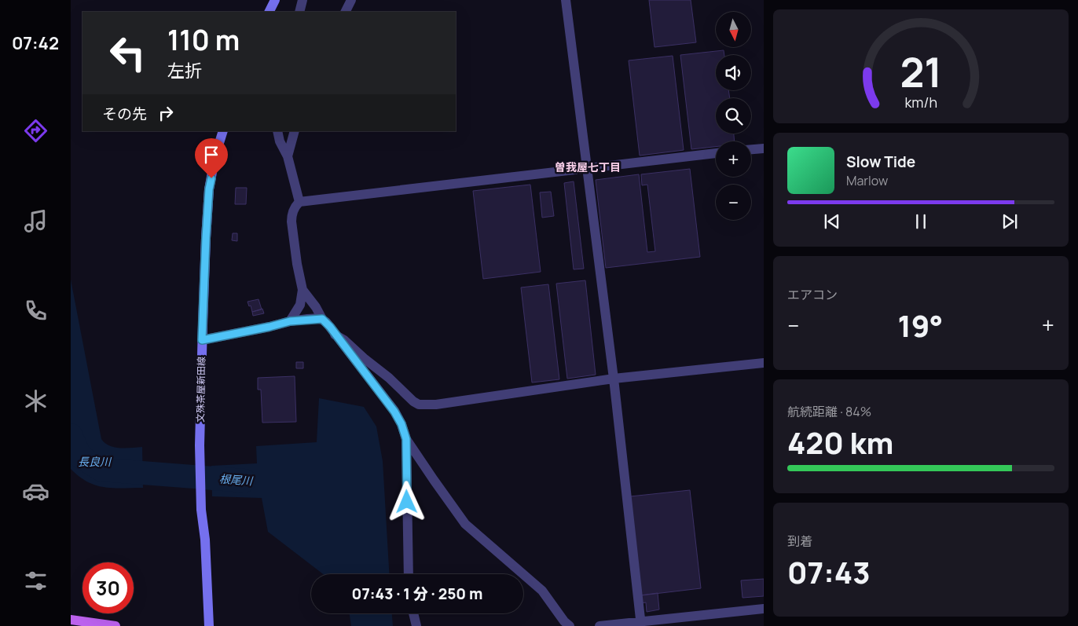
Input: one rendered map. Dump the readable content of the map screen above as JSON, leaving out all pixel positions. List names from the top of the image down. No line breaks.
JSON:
{"streets":{"main road":["文殊茶屋新田線"]},"districts":["曽我屋七丁目"],"water":["長良川","根尾川"],"north":"bottom","page":{"tabs":"07:42","map_buttons":["+","−"],"turn":["110 m","左折"],"then":"その先","song":["Slow Tide","Marlow"],"tile":["エアコン",["航続距離 · 84%","420 km"],["到着","07:43"]],"heat":["−","19°","+"],"limit":"30","trip":"07:43 · 1 分 · 250 m","gauge":["21","km/h"]}}
